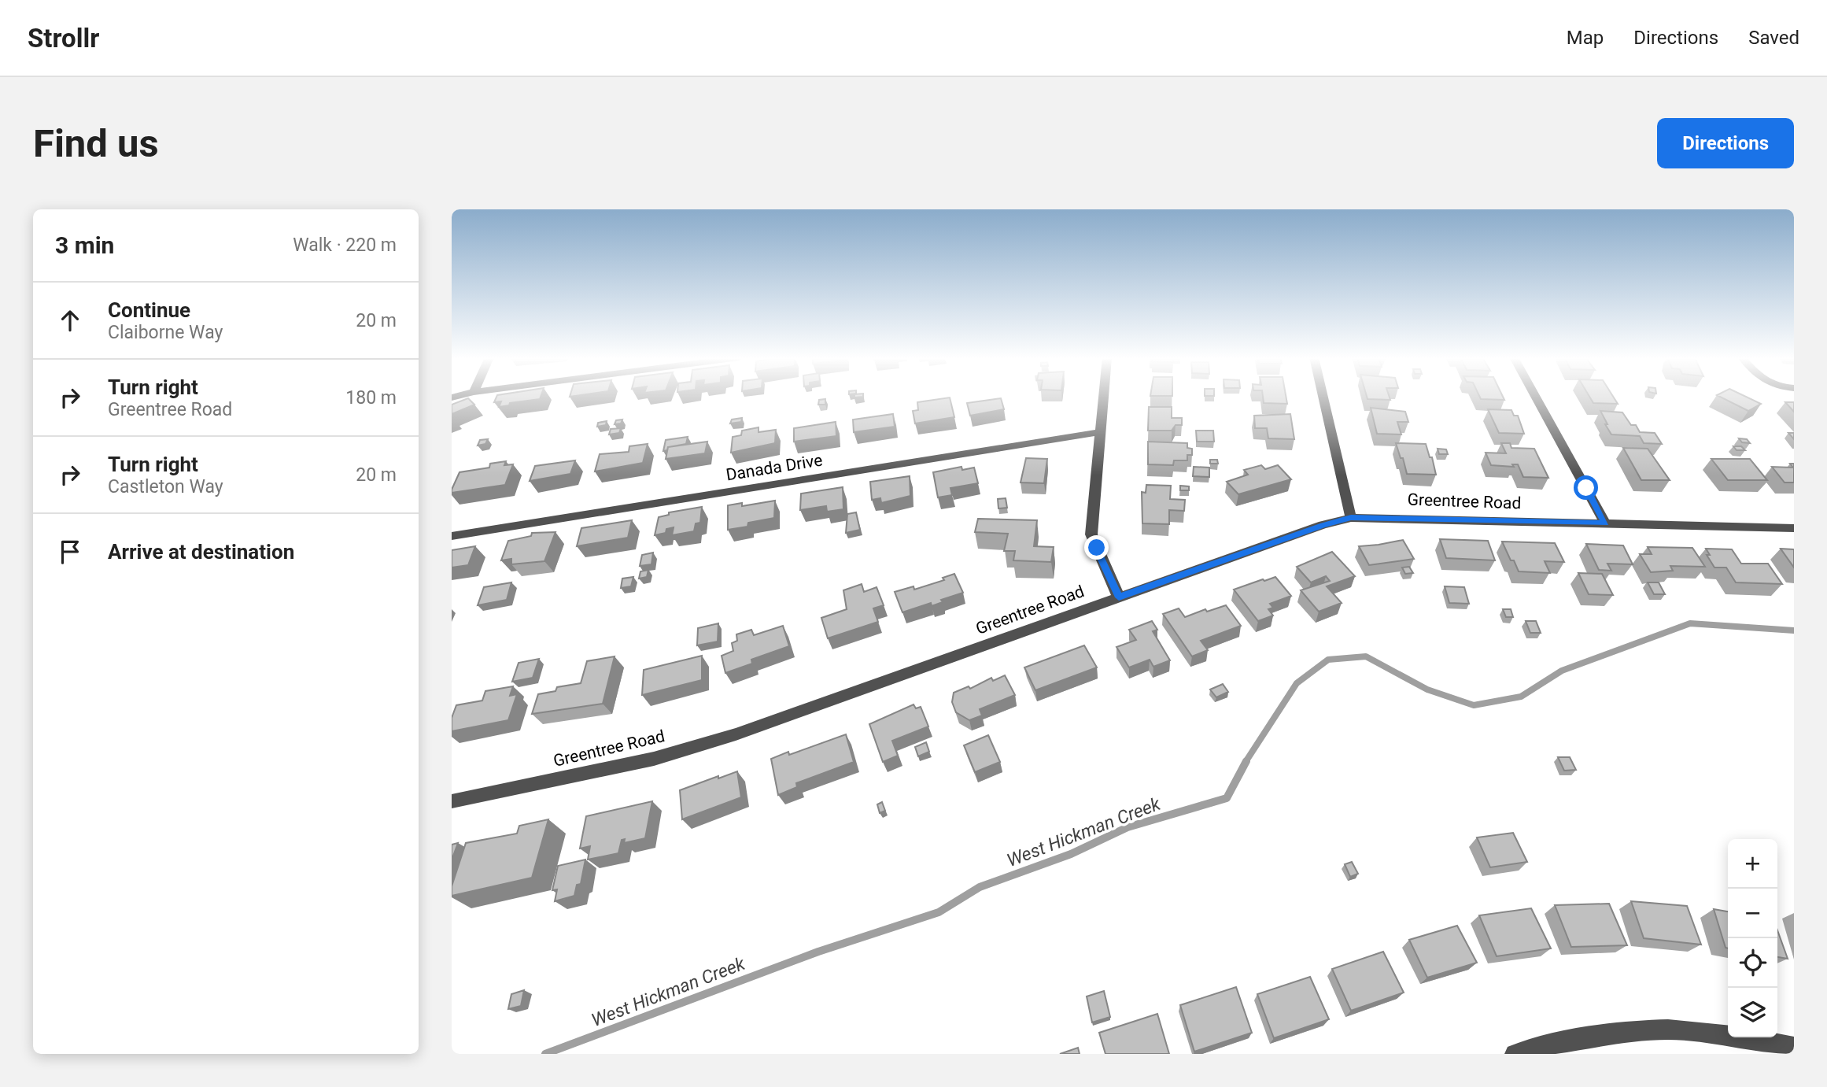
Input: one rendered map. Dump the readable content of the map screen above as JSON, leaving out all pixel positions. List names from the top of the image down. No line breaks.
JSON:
{"streets":{"street":["Danada Drive","Greentree Road"]},"water":["West Hickman Creek"],"page":{"header":"Strollr","nav":["Map","Directions","Saved"],"buttons":"Directions","title":"Find us","heading":["3 min","Walk · 220 m"],"list":[["Continue","Claiborne Way","20 m"],["Turn right","Greentree Road","180 m"],["Turn right","Castleton Way","20 m"],"Arrive at destination"],"map_buttons":["+","−"]}}
